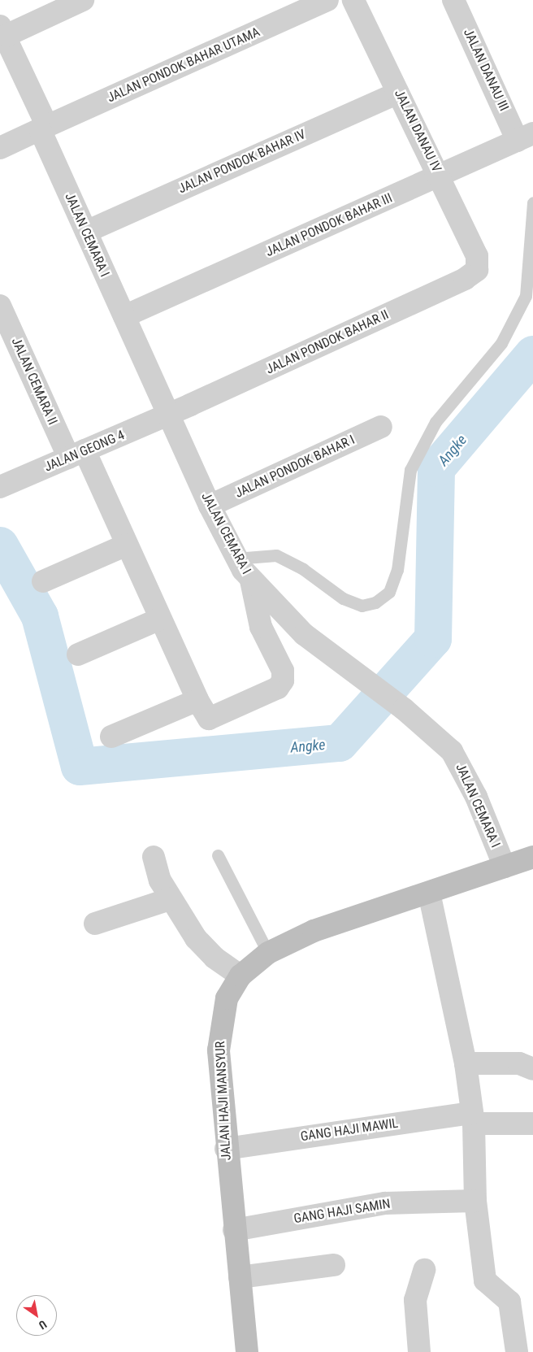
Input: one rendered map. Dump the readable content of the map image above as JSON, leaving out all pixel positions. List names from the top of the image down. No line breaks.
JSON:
{"streets":{"main road":["JALAN HAJI MANSYUR"],"street":["JALAN PONDOK BAHAR UTAMA","JALAN DANAU III","JALAN DANAU IV","JALAN PONDOK BAHAR IV","JALAN PONDOK BAHAR III","JALAN CEMARA I","JALAN PONDOK BAHAR II","JALAN CEMARA II","JALAN GEONG 4","JALAN PONDOK BAHAR I","GANG HAJI MAWIL","GANG HAJI SAMIN"]},"crossings":[["JALAN PONDOK BAHAR UTAMA","JALAN CEMARA I"],["JALAN DANAU III","JALAN PONDOK BAHAR III"],["JALAN DANAU IV","JALAN PONDOK BAHAR IV"],["JALAN DANAU IV","JALAN PONDOK BAHAR III"],["JALAN DANAU IV","JALAN PONDOK BAHAR II"],["JALAN PONDOK BAHAR IV","JALAN CEMARA I"],["JALAN PONDOK BAHAR III","JALAN CEMARA I"],["JALAN CEMARA I","JALAN PONDOK BAHAR II"],["JALAN CEMARA I","JALAN CEMARA II"],["JALAN CEMARA I","JALAN GEONG 4"],["JALAN CEMARA I","JALAN PONDOK BAHAR I"],["JALAN CEMARA I","JALAN HAJI MANSYUR"],["JALAN PONDOK BAHAR II","JALAN GEONG 4"],["JALAN CEMARA II","JALAN GEONG 4"],["JALAN HAJI MANSYUR","GANG HAJI MAWIL"],["JALAN HAJI MANSYUR","GANG HAJI SAMIN"]],"water":["Angke"],"north":"bottom right"}
